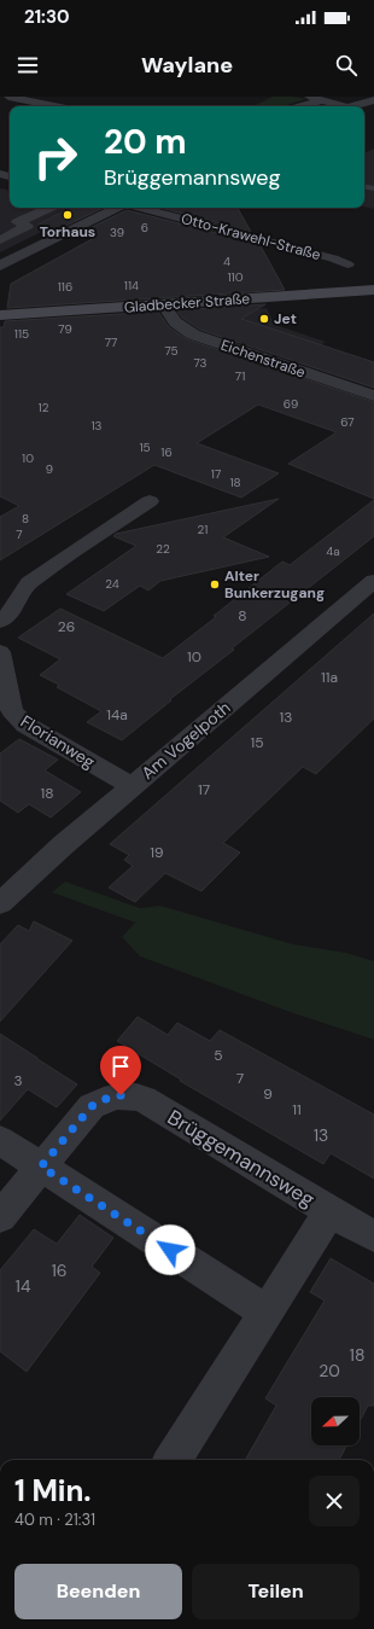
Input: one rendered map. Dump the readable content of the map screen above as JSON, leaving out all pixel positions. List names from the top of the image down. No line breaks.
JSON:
{"streets":{"main road":["Gladbecker Straße"],"street":["Otto-Krawehl-Straße","Eichenstraße","Am Vogelpoth","Florianweg","Brüggemannsweg"]},"crossings":[["Gladbecker Straße","Eichenstraße"],["Am Vogelpoth","Florianweg"]],"places":["Torhaus","Jet","Alter Bunkerzugang"],"house_numbers":["6","39","4","110","114","116","79","115","77","75","73","71","69","12","67","13","15","16","10","9","17","18","8","21","7","22","4a","24","8","26","10","11a","14a","13","15","17","18","19","5","7","3","9","11","13","16","14","18","20"],"north":"left","page":{"status":"21:30","header":"Waylane","turn":["20 m","Brüggemannsweg"],"heading":["1 Min.","40 m · 21:31"],"buttons":["Beenden","Teilen"]}}
